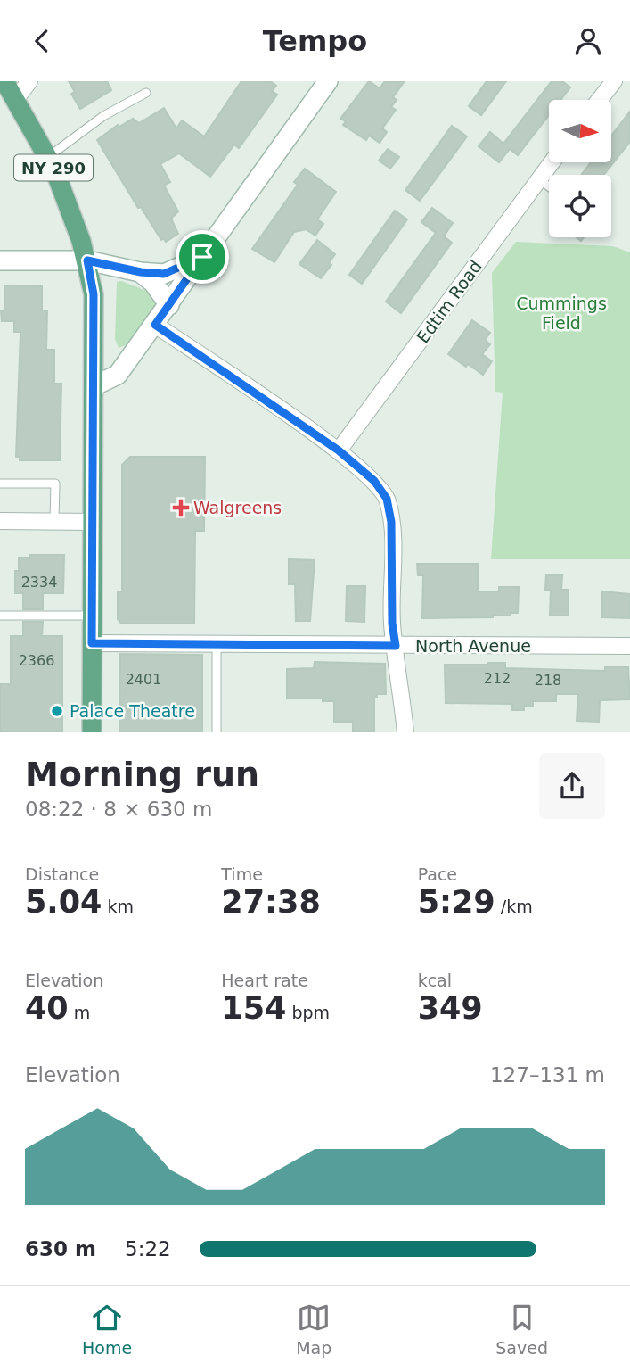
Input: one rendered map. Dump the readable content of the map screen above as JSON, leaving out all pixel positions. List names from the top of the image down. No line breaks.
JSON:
{"streets":{"main road":["NY 290"],"street":["Edtim Road","North Avenue"]},"crossings":[["NY 290","North Avenue"]],"parks":["Cummings Field"],"places":{"health":["Walgreens"],"other":["Palace Theatre"]},"house_numbers":["2334","2366","212","2401","218"],"north":"right","page":{"header":"Tempo","heading":["Morning run","08:22 · 8 × 630 m"],"stats":[["Distance","5.04 km"],["Time","27:38"],["Pace","5:29 /km"],["Elevation","40 m"],["Heart rate","154 bpm"],["kcal","349"]],"chart":["Elevation","127–131 m"],"list":[{"name":"630 m","note":"5:22"}],"tabs":["Home","Map","Saved"]}}
